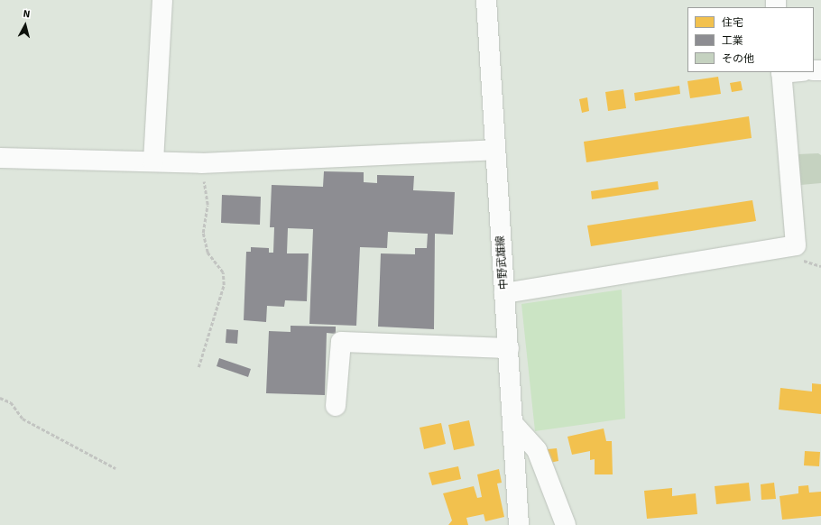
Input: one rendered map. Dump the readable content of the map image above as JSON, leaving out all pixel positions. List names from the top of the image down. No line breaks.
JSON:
{"streets":{"street":["中野武雄線"]},"legend":["住宅","工業","その他"],"north":"top"}
